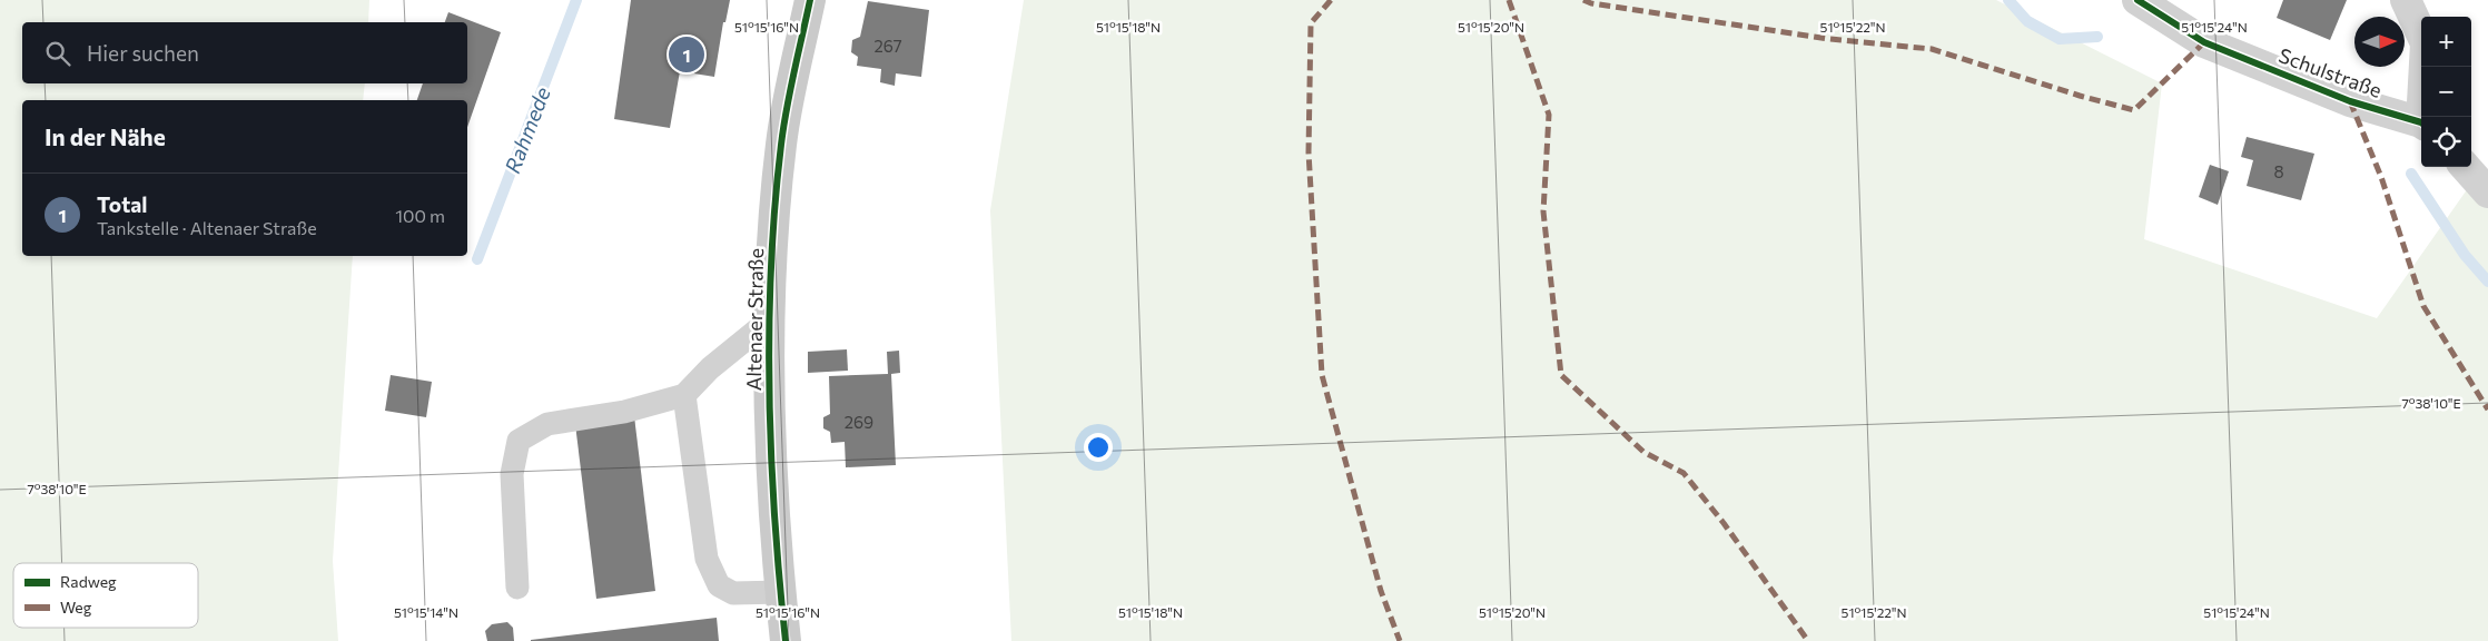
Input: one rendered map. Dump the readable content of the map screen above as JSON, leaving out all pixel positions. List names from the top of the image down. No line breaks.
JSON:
{"streets":{"main road":["Altenaer Straße"],"street":["Schulstraße"]},"water":["Rahmede"],"house_numbers":["267","8","269"],"legend":["Radweg","Weg"],"north":"right","page":{"map_buttons":["+","−"],"search":"Hier suchen","pins":"1","heading":"In der Nähe","list":[{"mark":"1","name":"Total","note":"Tankstelle · Altenaer Straße","value":"100 m"}]},"coordinates":["51°15'16\"N","51°15'18\"N","51°15'20\"N","51°15'22\"N","51°15'24\"N","7°38'10\"E","51°15'14\"N"]}
